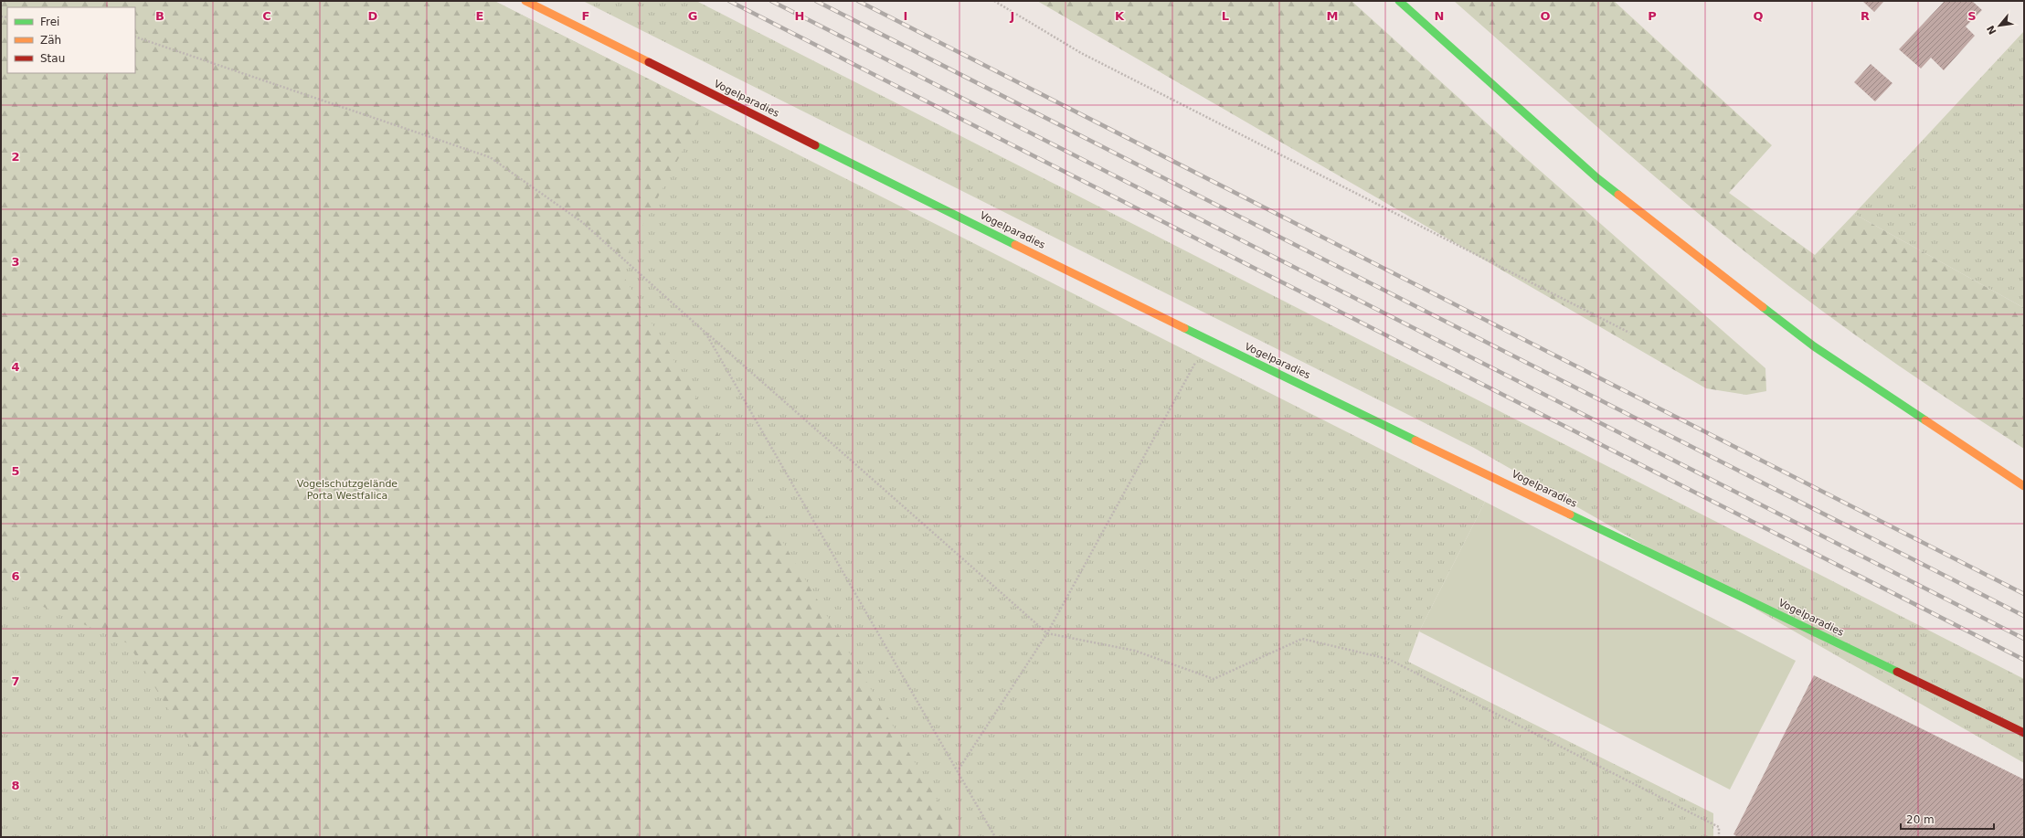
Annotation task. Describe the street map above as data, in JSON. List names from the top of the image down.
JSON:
{
  "streets": {
    "street": ["Vogelparadies"]
  },
  "parks": ["Vogelschutzgelände Porta Westfalica"],
  "legend": ["Frei", "Zäh", "Stau"],
  "scale_bar": "20 m",
  "north": "bottom left",
  "grid": {
    "columns": [
      "B",
      "C",
      "D",
      "E",
      "F",
      "G",
      "H",
      "I",
      "J",
      "K",
      "L",
      "M",
      "N",
      "O",
      "P",
      "Q",
      "R",
      "S"
    ],
    "rows": [
      "2",
      "3",
      "4",
      "5",
      "6",
      "7",
      "8"
    ]
  }
}
